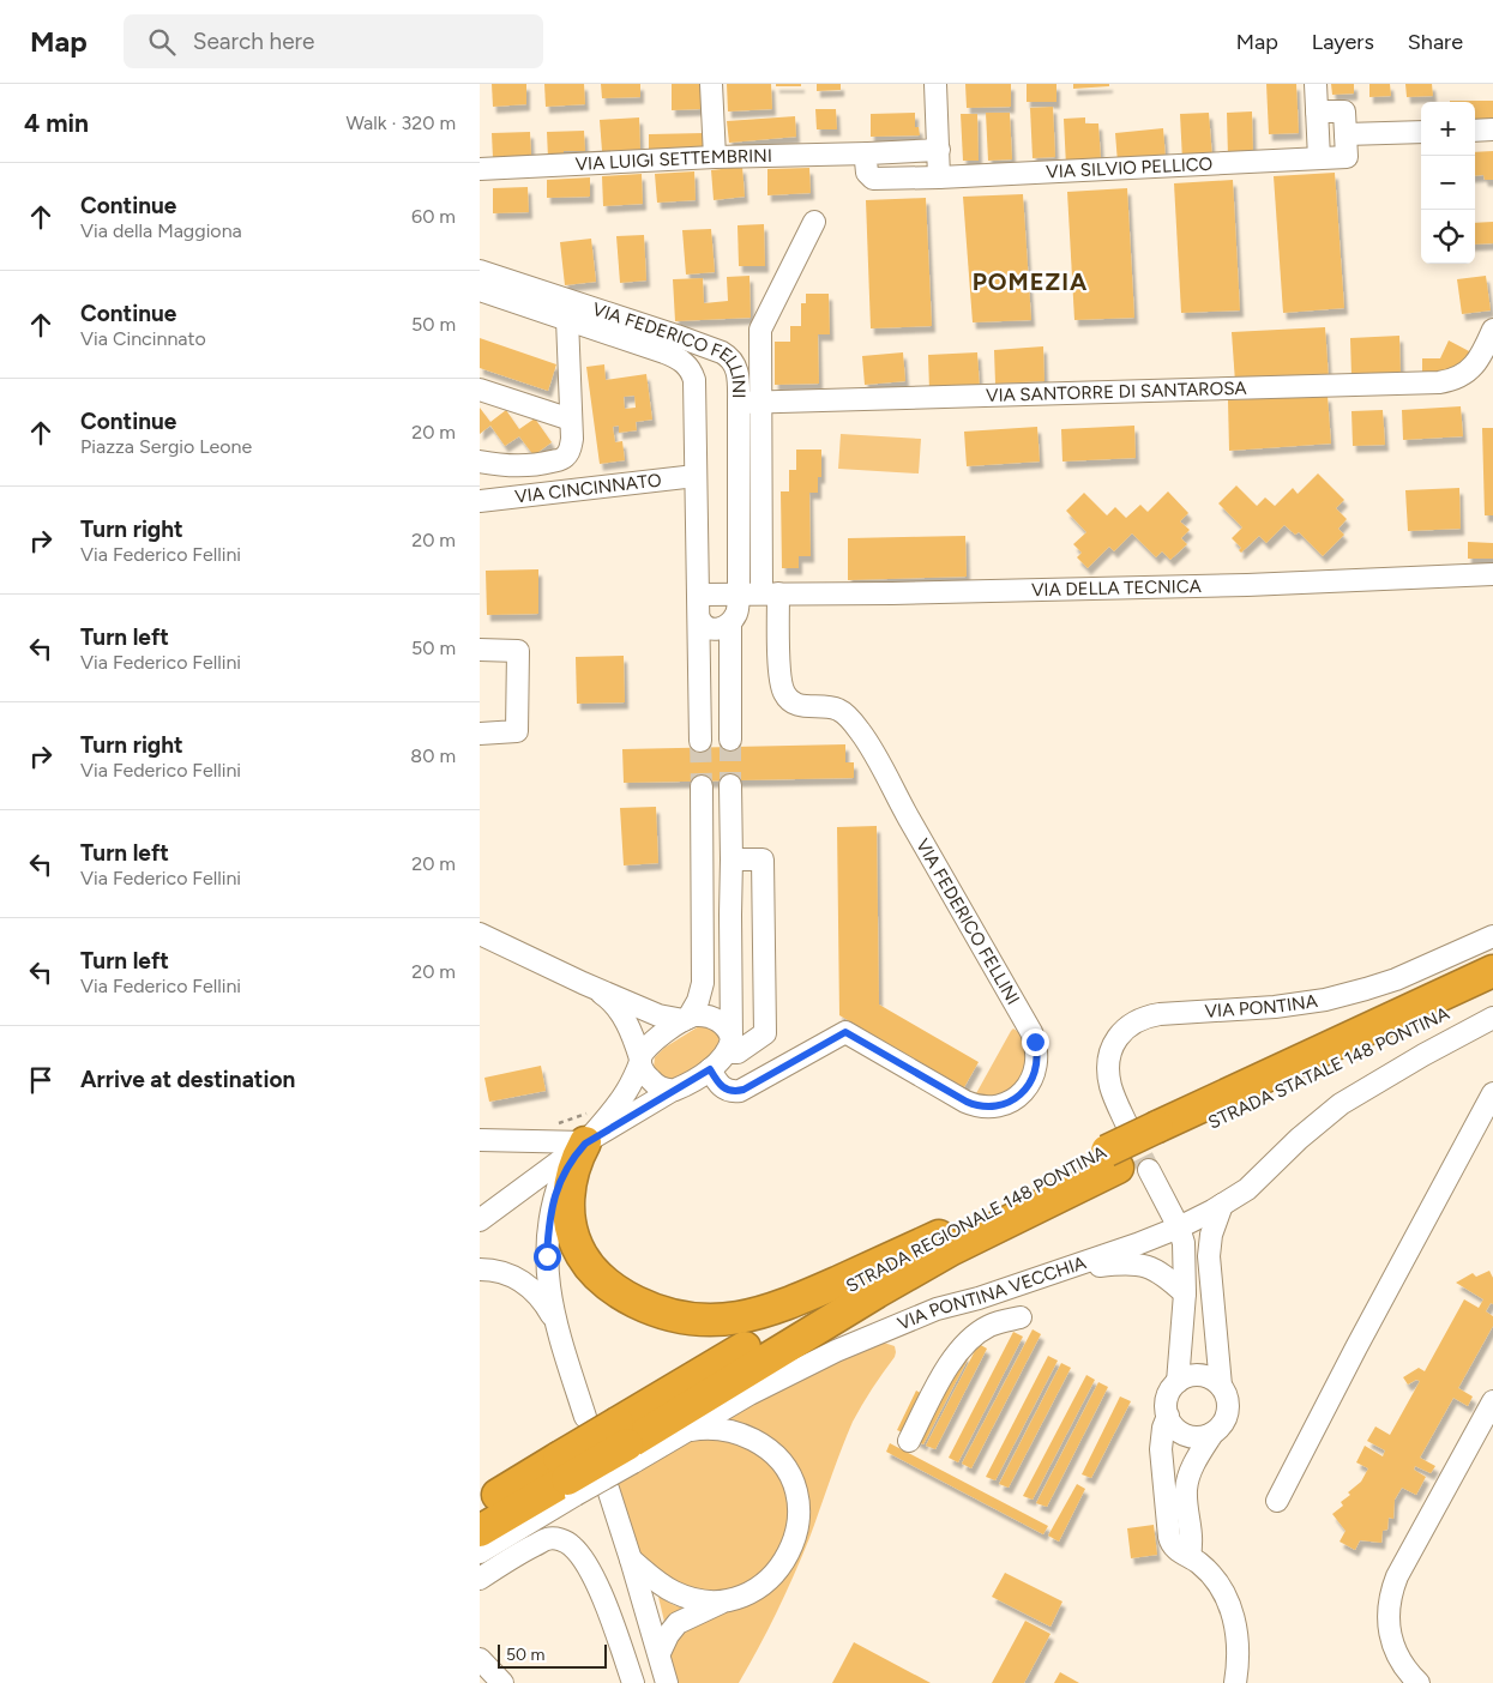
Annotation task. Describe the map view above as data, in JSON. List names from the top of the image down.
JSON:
{
  "streets": {
    "highway": ["STRADA STATALE 148 PONTINA", "STRADA REGIONALE 148 PONTINA"],
    "street": [
      "VIA LUIGI SETTEMBRINI",
      "VIA SILVIO PELLICO",
      "VIA FEDERICO FELLINI",
      "VIA SANTORRE DI SANTAROSA",
      "VIA CINCINNATO",
      "VIA DELLA TECNICA",
      "VIA PONTINA",
      "VIA PONTINA VECCHIA"
    ]
  },
  "crossings": [
    ["VIA LUIGI SETTEMBRINI", "VIA SILVIO PELLICO"],
    ["VIA FEDERICO FELLINI", "VIA SANTORRE DI SANTAROSA"],
    ["VIA FEDERICO FELLINI", "VIA CINCINNATO"],
    ["VIA FEDERICO FELLINI", "VIA DELLA TECNICA"],
    ["VIA PONTINA", "STRADA STATALE 148 PONTINA"],
    ["VIA PONTINA", "STRADA REGIONALE 148 PONTINA"],
    ["VIA PONTINA", "VIA PONTINA VECCHIA"],
    ["STRADA STATALE 148 PONTINA", "STRADA REGIONALE 148 PONTINA"],
    ["STRADA REGIONALE 148 PONTINA", "VIA PONTINA VECCHIA"]
  ],
  "districts": ["POMEZIA"],
  "scale_bar": "50 m",
  "page": {
    "header": "Map",
    "search": "Search here",
    "nav": ["Map", "Layers", "Share"],
    "heading": ["4 min", "Walk · 320 m"],
    "map_buttons": ["+", "−"],
    "list": [
      ["Continue", "Via della Maggiona", "60 m"],
      ["Continue", "Via Cincinnato", "50 m"],
      ["Continue", "Piazza Sergio Leone", "20 m"],
      ["Turn right", "Via Federico Fellini", "20 m"],
      ["Turn left", "Via Federico Fellini", "50 m"],
      ["Turn right", "Via Federico Fellini", "80 m"],
      ["Turn left", "Via Federico Fellini", "20 m"],
      ["Turn left", "Via Federico Fellini", "20 m"],
      "Arrive at destination"
    ],
    "scale": "50 m"
  }
}
